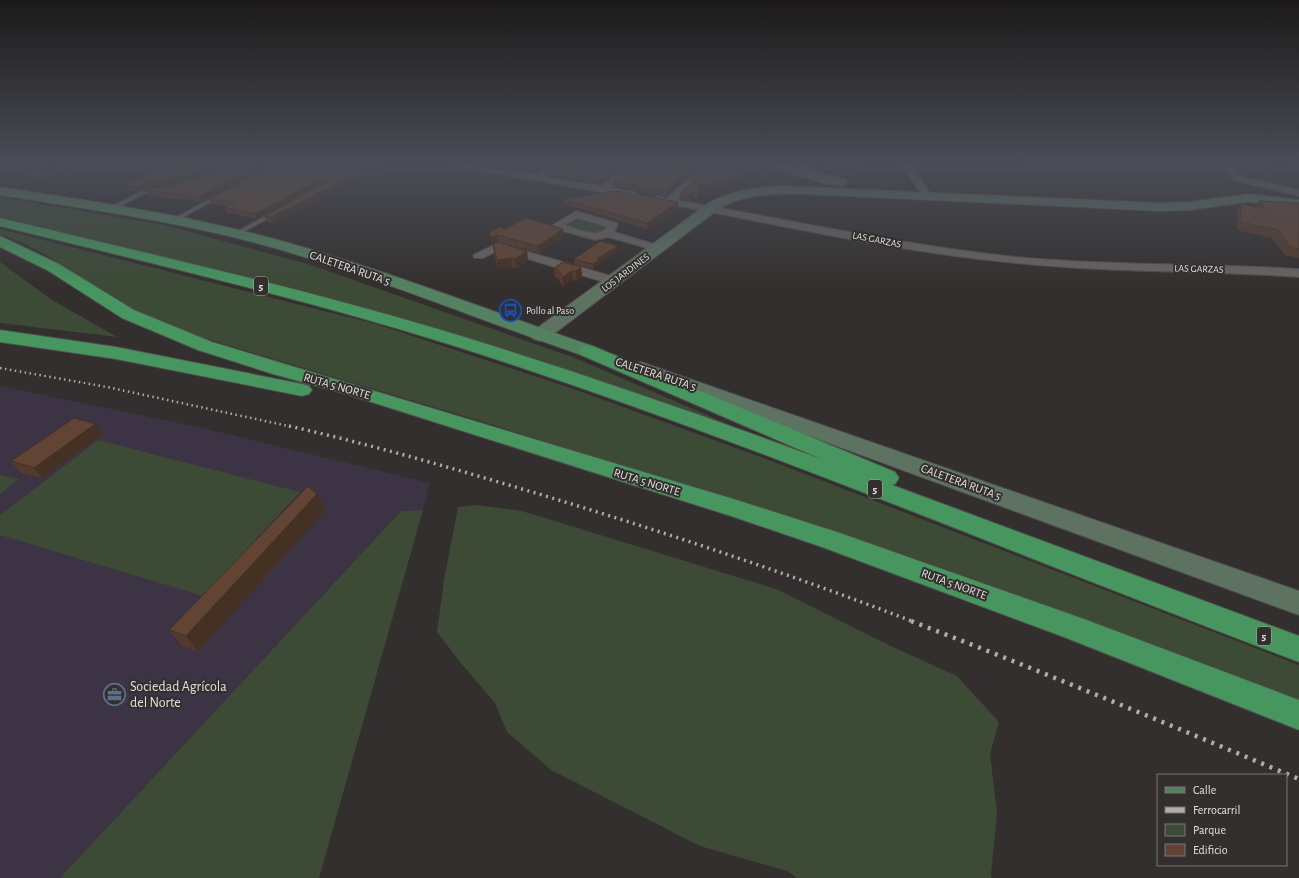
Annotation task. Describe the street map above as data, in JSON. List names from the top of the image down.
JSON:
{
  "streets": {
    "highway": ["5", "RUTA 5 NORTE"],
    "main road": ["CALETERA RUTA 5", "LOS JARDINES"],
    "street": ["LAS GARZAS"]
  },
  "crossings": [
    ["LAS GARZAS", "LOS JARDINES"],
    ["CALETERA RUTA 5", "LOS JARDINES"]
  ],
  "places": {
    "bus stop": ["Pollo al Paso"],
    "office": ["Sociedad Agrícola del Norte"]
  },
  "legend": [
    "Calle",
    "Ferrocarril",
    "Parque",
    "Edificio"
  ]
}
